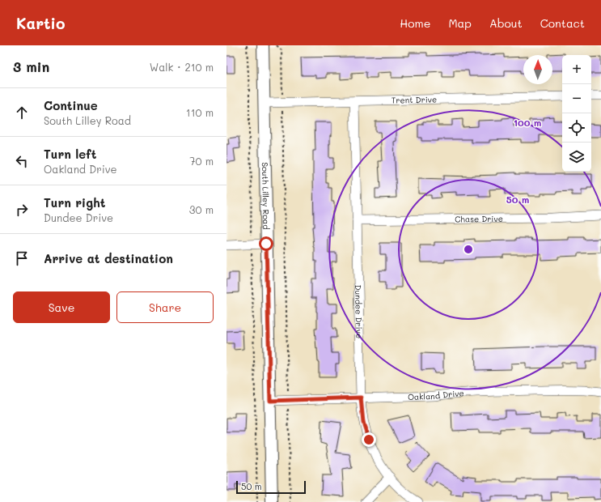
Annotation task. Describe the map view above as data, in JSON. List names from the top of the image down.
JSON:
{
  "streets": {
    "street": [
      "Trent Drive",
      "South Lilley Road",
      "Chase Drive",
      "Dundee Drive",
      "Oakland Drive"
    ]
  },
  "crossings": [
    ["Trent Drive", "South Lilley Road"],
    ["Trent Drive", "Dundee Drive"],
    ["South Lilley Road", "Oakland Drive"],
    ["Chase Drive", "Dundee Drive"],
    ["Dundee Drive", "Oakland Drive"]
  ],
  "scale_bar": "50 m",
  "north": "top",
  "page": {
    "header": "Kartio",
    "nav": [
      "Home",
      "Map",
      "About",
      "Contact"
    ],
    "heading": ["3 min", "Walk · 210 m"],
    "map_buttons": ["+", "−"],
    "list": [
      ["Continue", "South Lilley Road", "110 m"],
      ["Turn left", "Oakland Drive", "70 m"],
      ["Turn right", "Dundee Drive", "30 m"],
      "Arrive at destination"
    ],
    "buttons": ["Save", "Share"],
    "scale": "50 m"
  },
  "rings": ["100 m", "50 m"]
}
